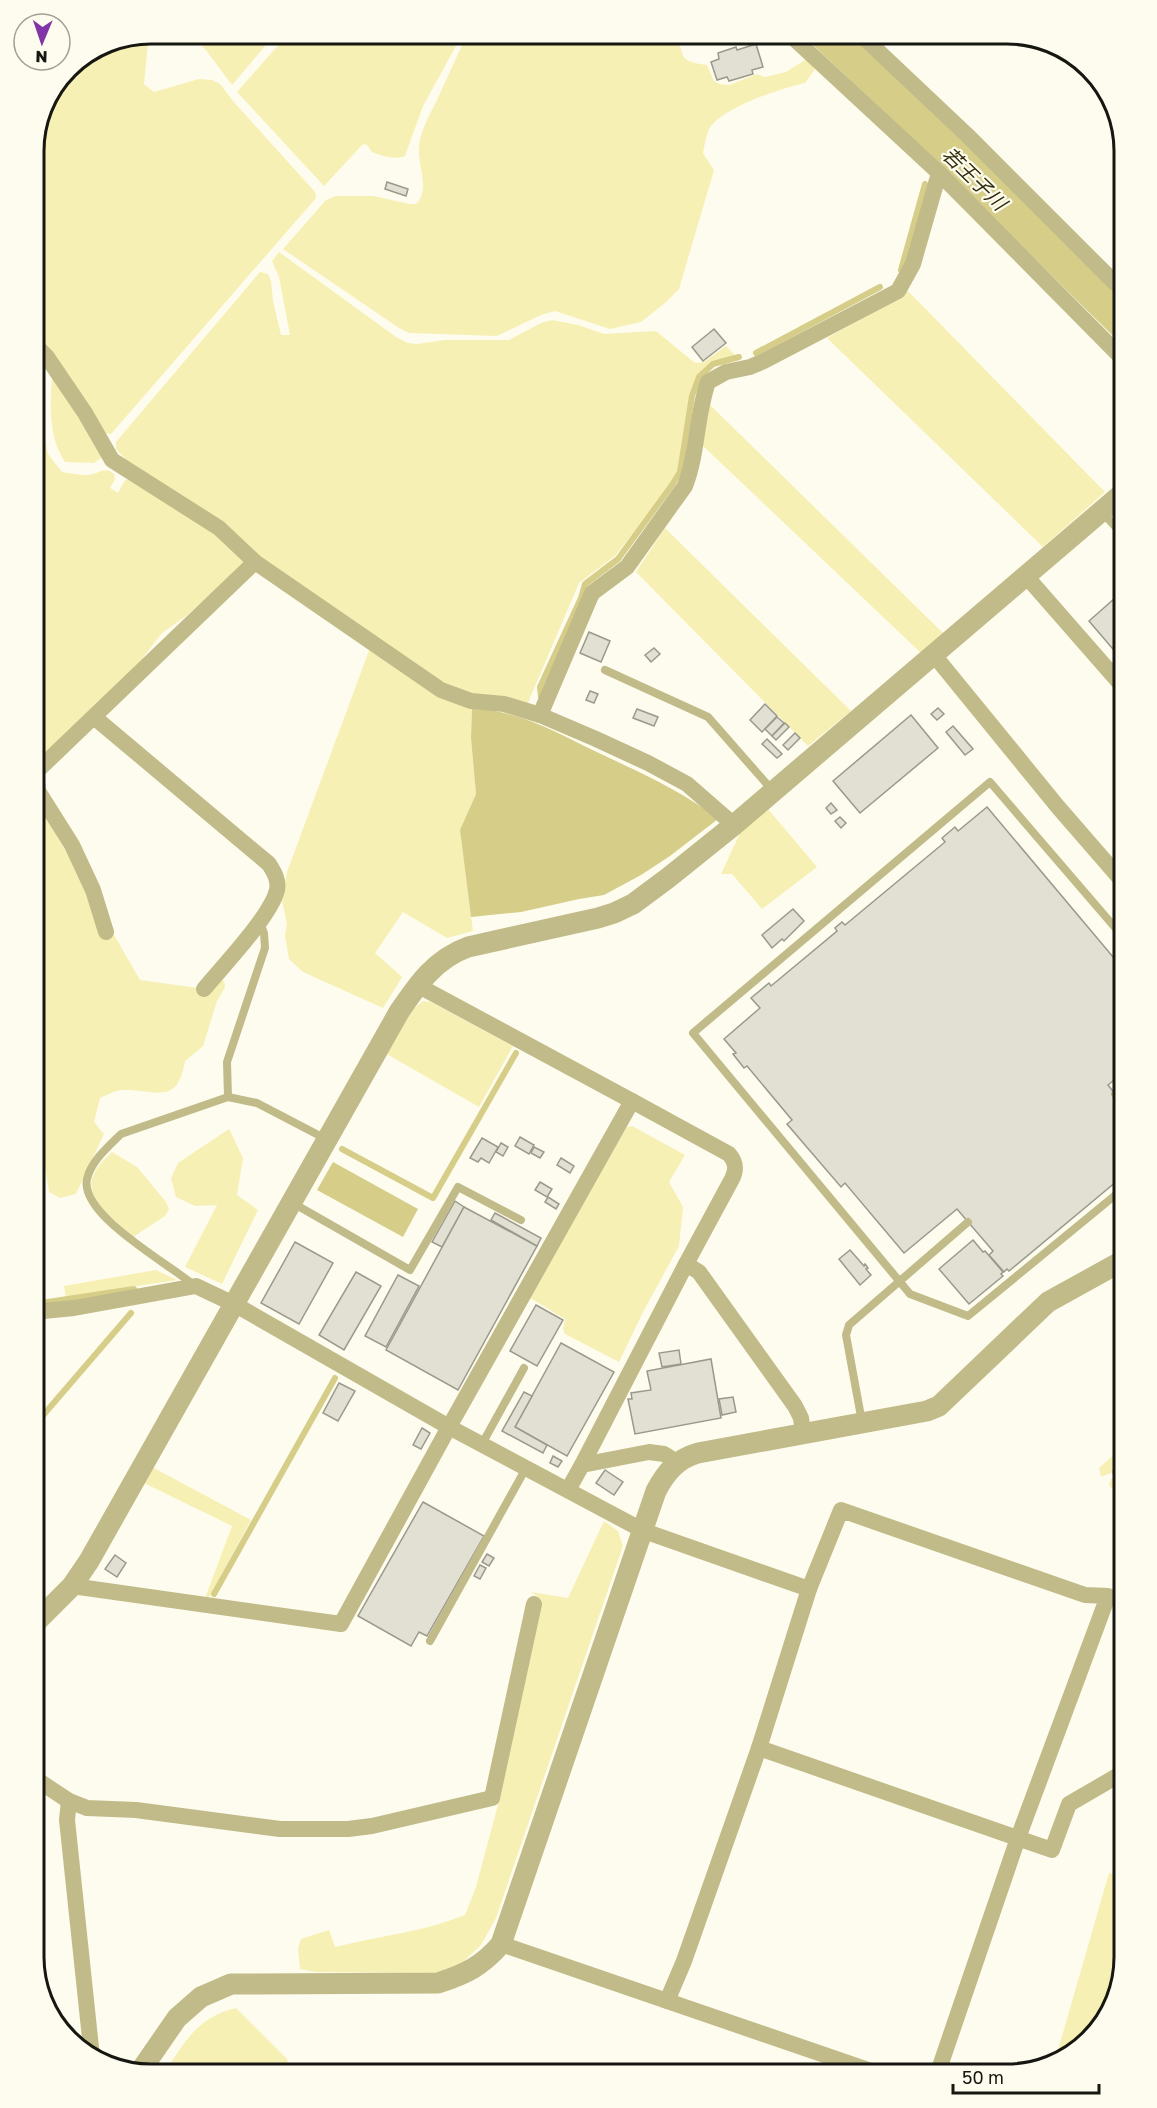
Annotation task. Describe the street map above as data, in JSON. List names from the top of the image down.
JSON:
{
  "water": ["若王子川"],
  "scale_bar": "50 m",
  "north": "bottom"
}
